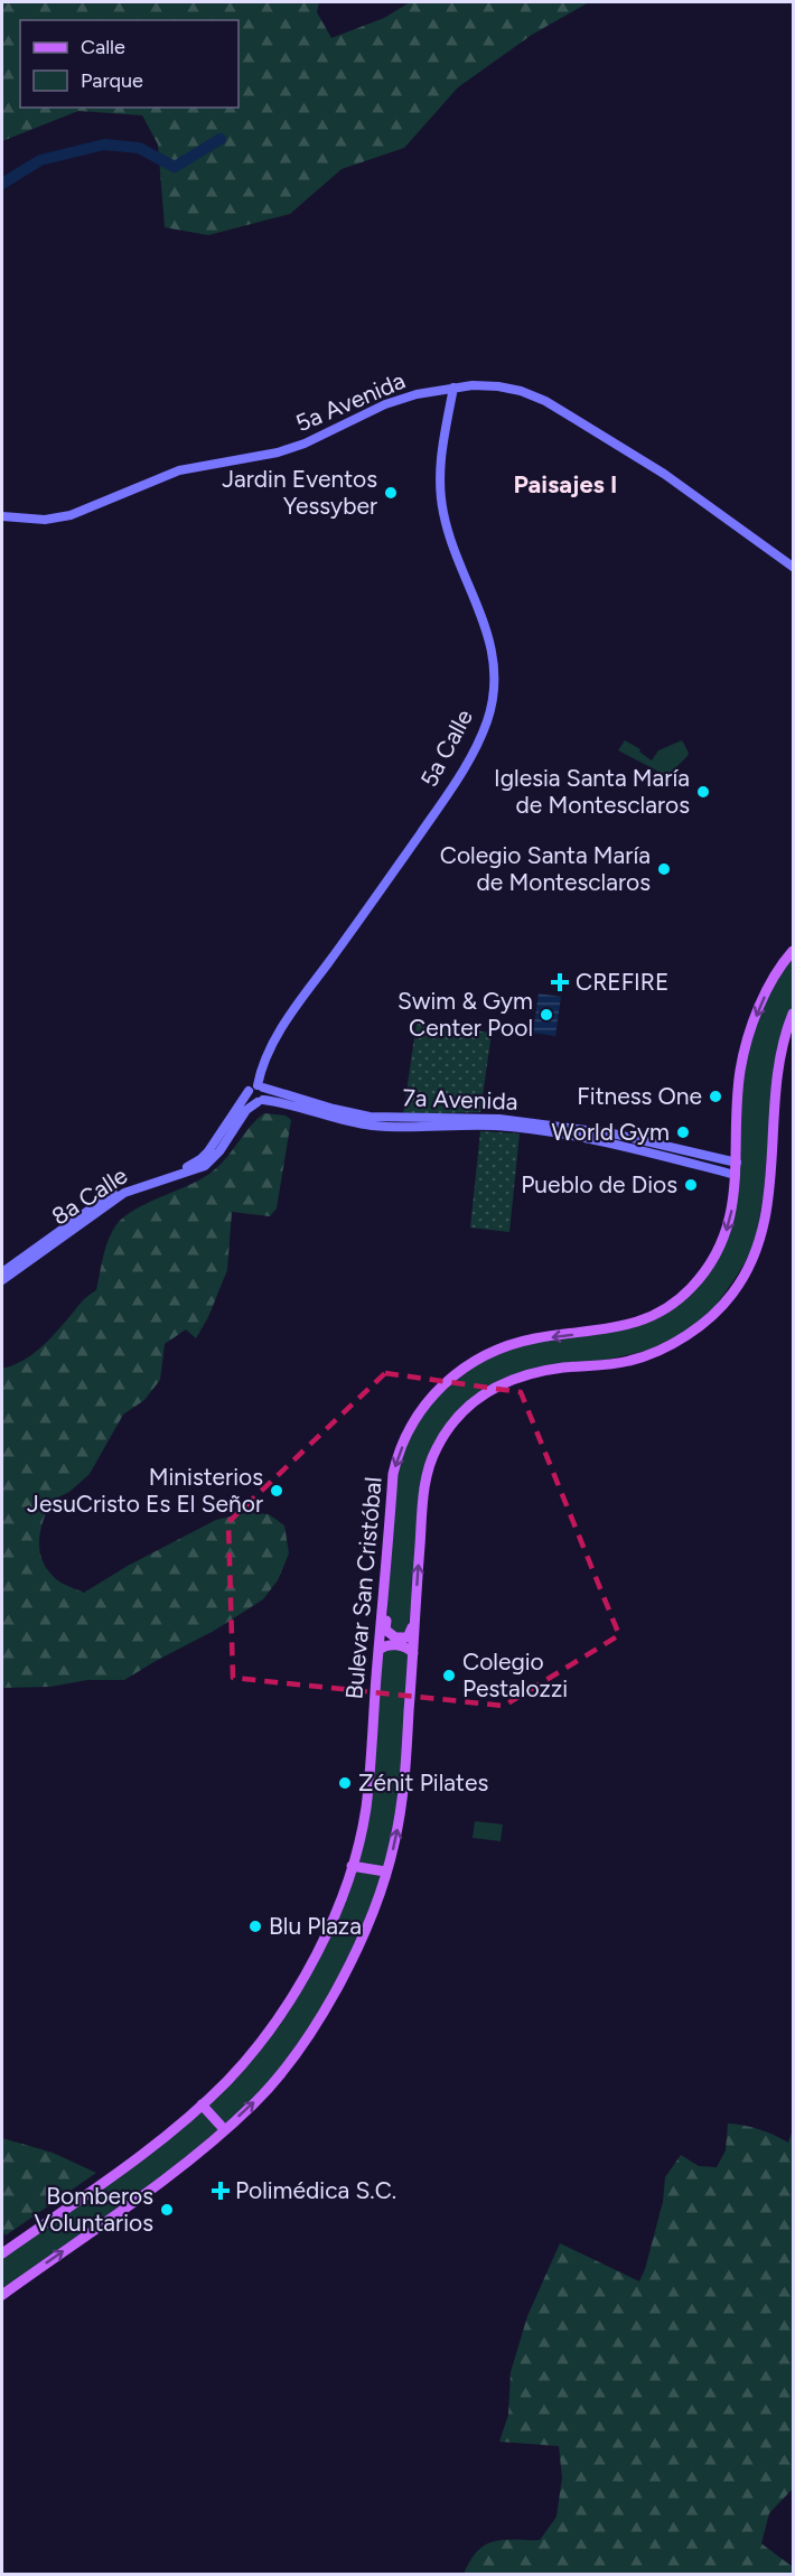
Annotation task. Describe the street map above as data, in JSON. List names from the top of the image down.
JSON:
{
  "streets": {
    "main road": ["Bulevar San Cristóbal"],
    "street": [
      "5a Avenida",
      "5a Calle",
      "7a Avenida",
      "8a Calle"
    ]
  },
  "crossings": [
    ["5a Avenida", "5a Calle"],
    ["5a Calle", "7a Avenida"],
    ["5a Calle", "8a Calle"],
    ["7a Avenida", "8a Calle"],
    ["7a Avenida", "Bulevar San Cristóbal"]
  ],
  "one_way": ["Bulevar San Cristóbal"],
  "districts": ["Paisajes I"],
  "places": {
    "other": [
      "Jardin Eventos Yessyber",
      "Iglesia Santa María de Montesclaros",
      "Colegio Santa María de Montesclaros",
      "Swim & Gym Center Pool",
      "Fitness One",
      "World Gym",
      "Pueblo de Dios",
      "Ministerios JesuCristo Es El Señor",
      "Colegio Pestalozzi",
      "Zénit Pilates",
      "Blu Plaza",
      "Bomberos Voluntarios"
    ],
    "health": ["CREFIRE", "Polimédica S.C."]
  },
  "legend": ["Calle", "Parque"]
}
